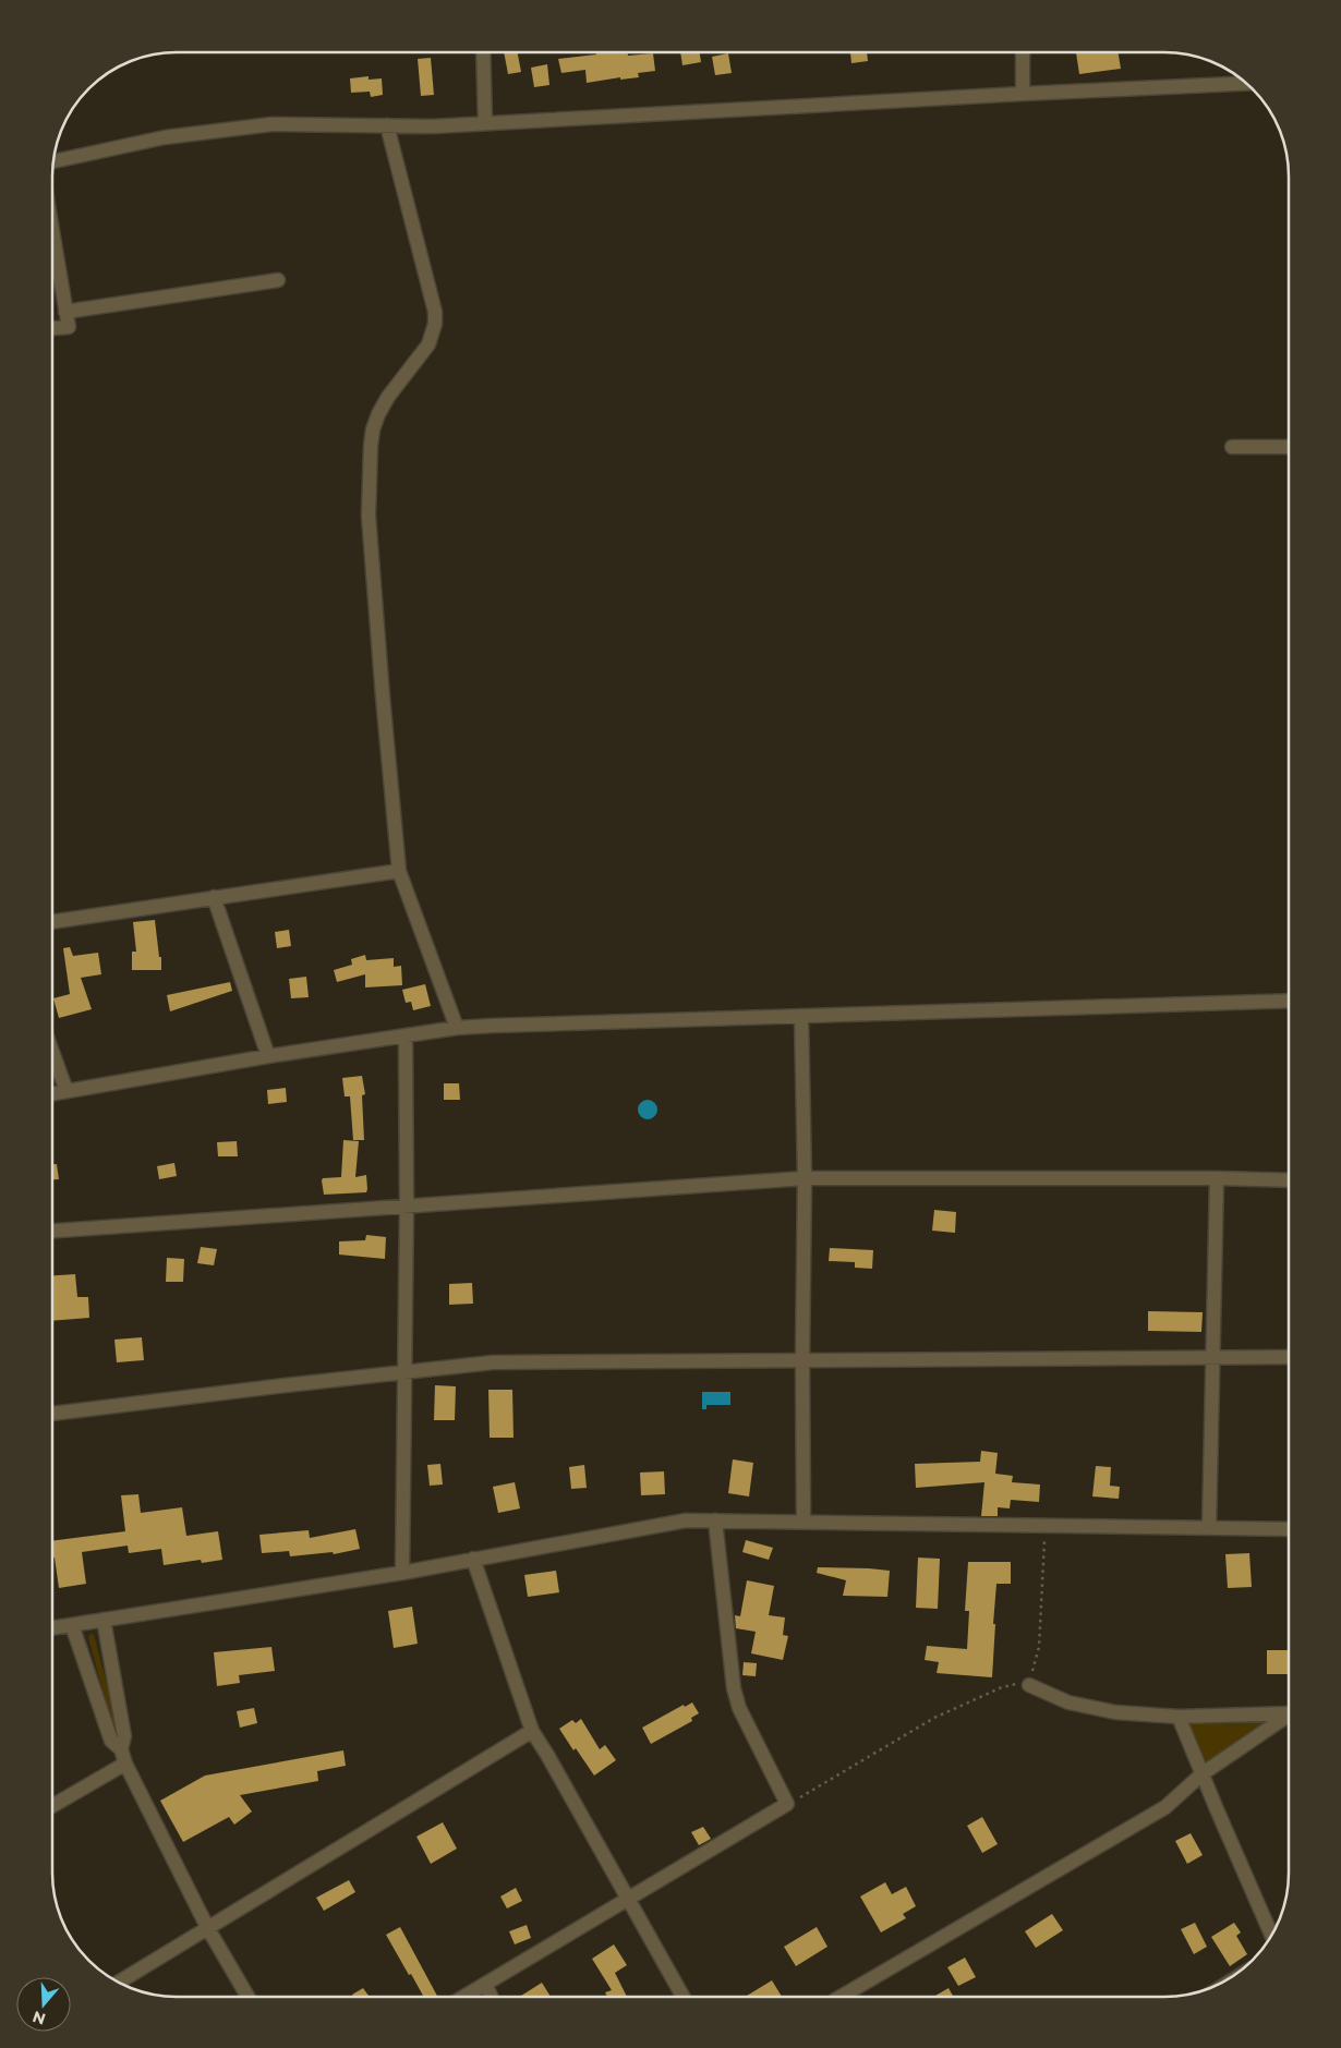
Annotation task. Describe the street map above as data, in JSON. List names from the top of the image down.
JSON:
{
  "north": "bottom"
}
